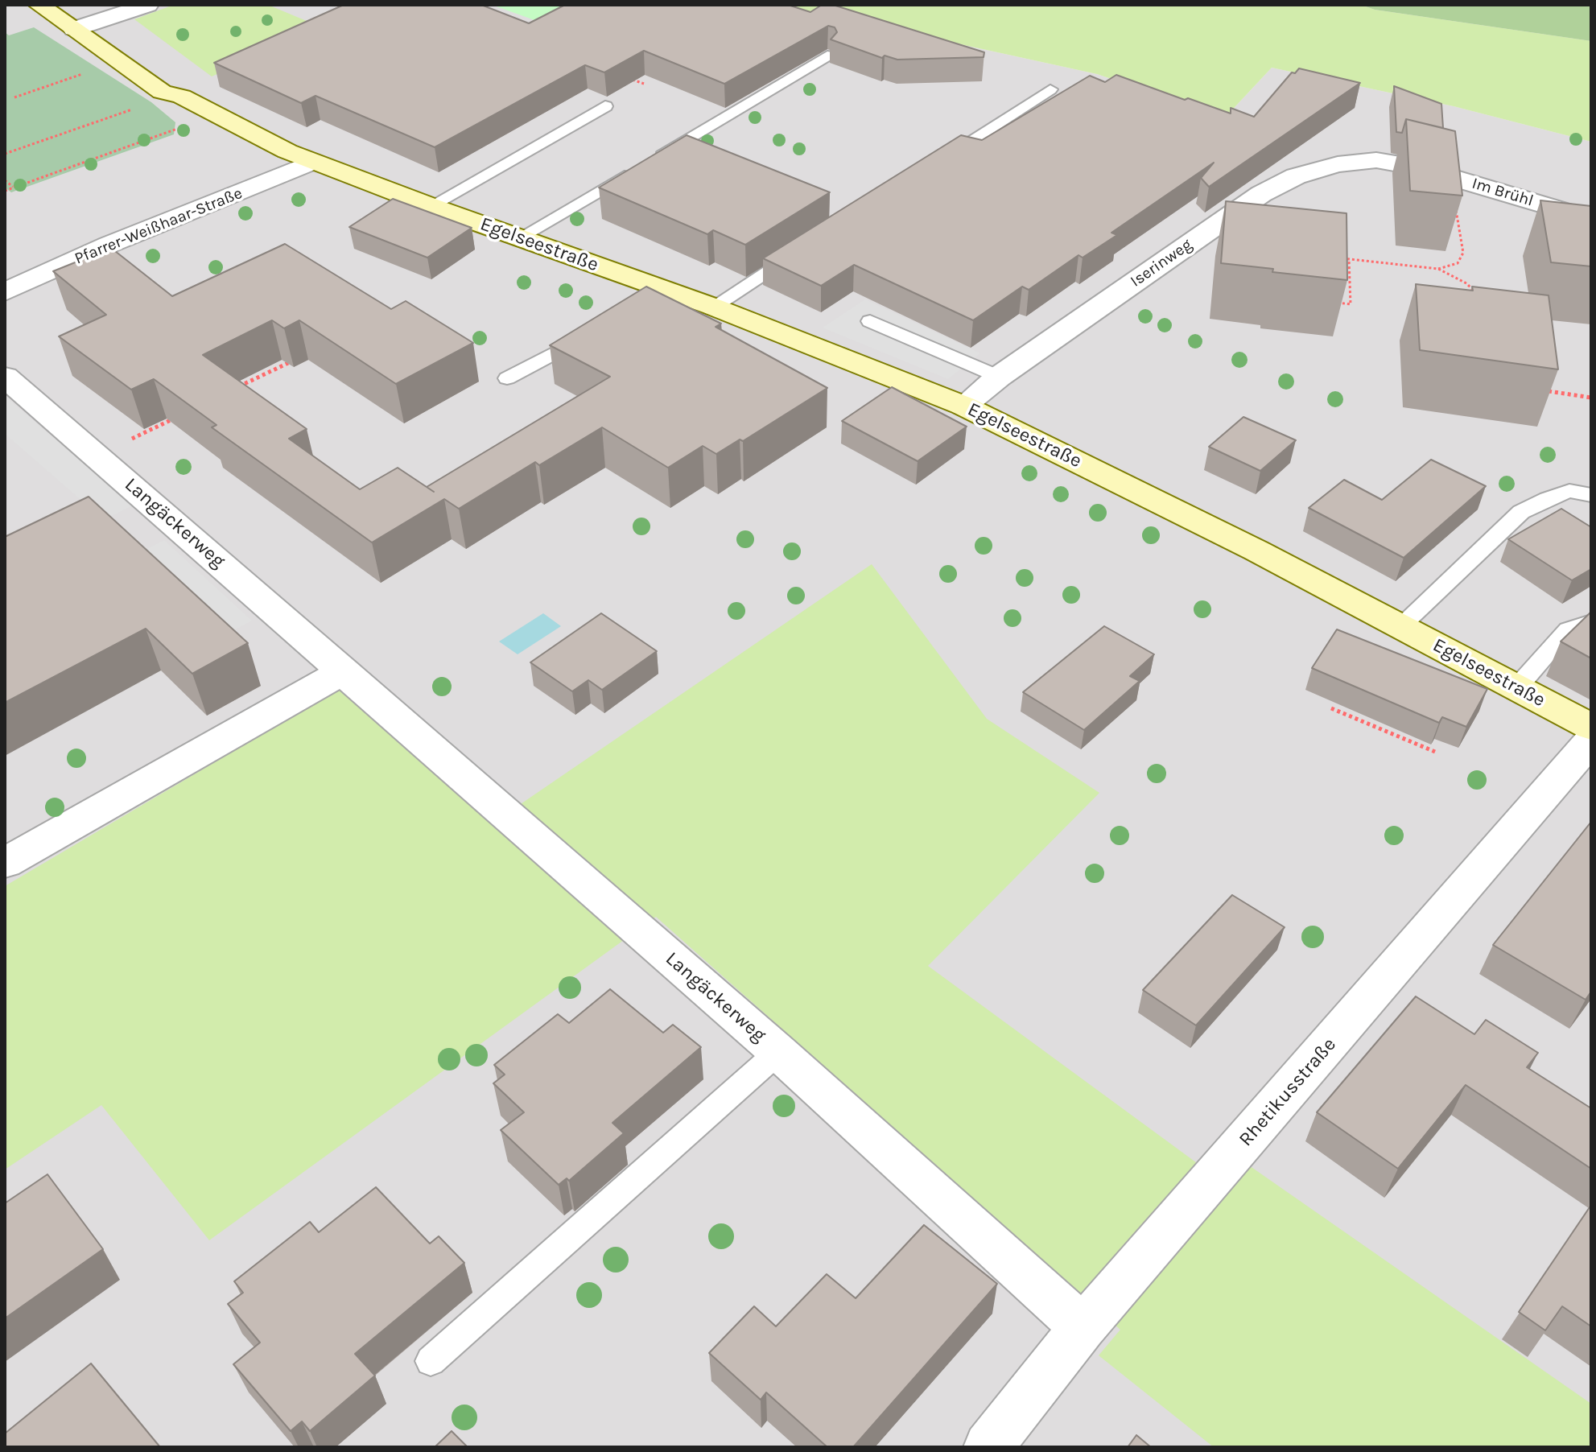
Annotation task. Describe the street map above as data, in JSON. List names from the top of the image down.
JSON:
{
  "streets": {
    "main road": ["Egelseestraße"],
    "street": [
      "Im Brühl",
      "Pfarrer-Weißhaar-Straße",
      "Iserinweg",
      "Langäckerweg",
      "Rhetikusstraße"
    ]
  },
  "crossings": [
    ["Im Brühl", "Iserinweg"],
    ["Pfarrer-Weißhaar-Straße", "Egelseestraße"],
    ["Egelseestraße", "Iserinweg"],
    ["Langäckerweg", "Rhetikusstraße"]
  ]
}
